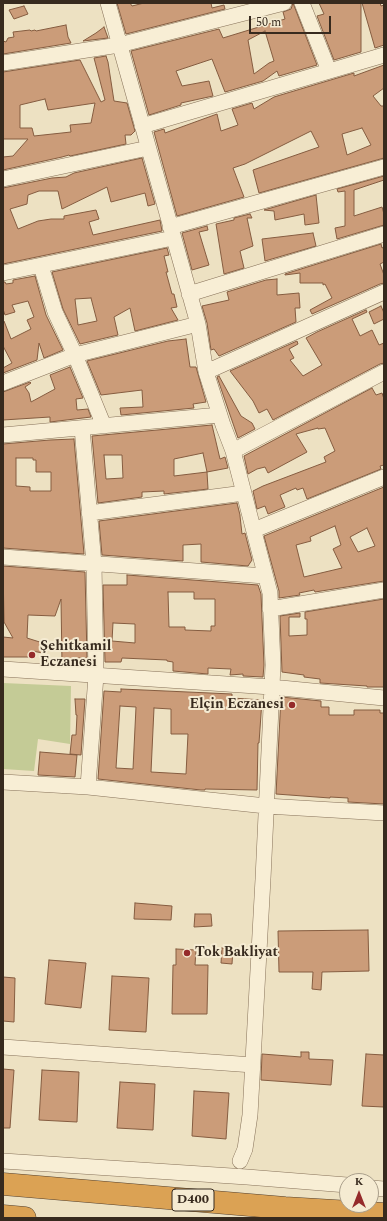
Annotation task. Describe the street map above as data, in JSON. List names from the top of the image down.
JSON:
{
  "streets": {
    "highway": ["D400"]
  },
  "places": ["Şehitkamil Eczanesi", "Elçin Eczanesi", "Tok Bakliyat"],
  "scale_bar": "50 m",
  "north": "top"
}
